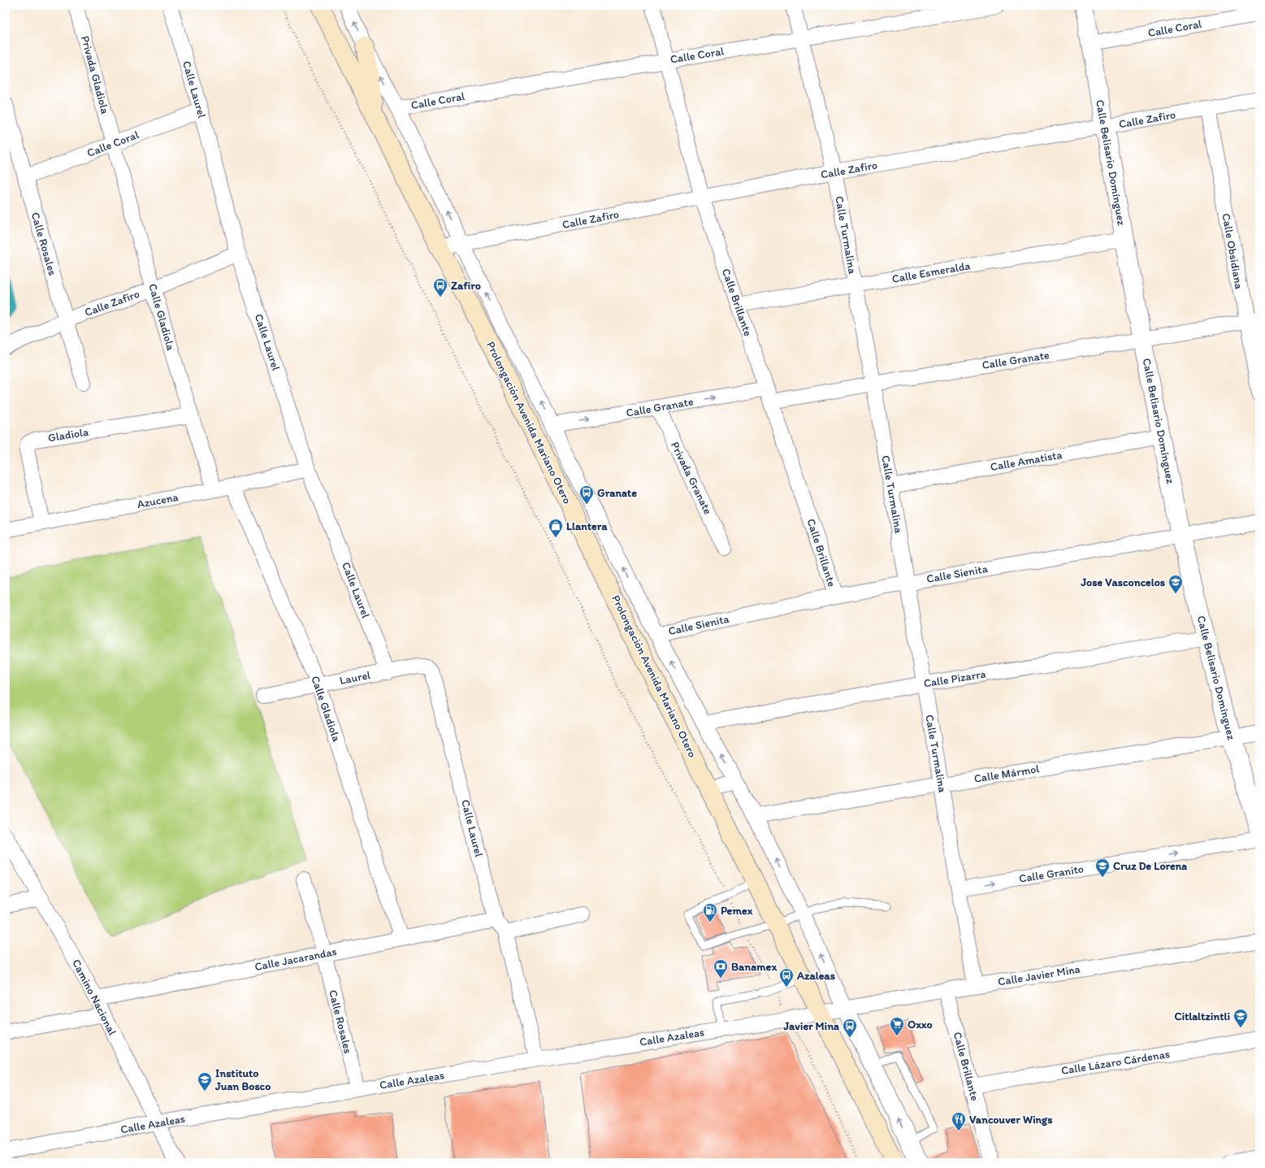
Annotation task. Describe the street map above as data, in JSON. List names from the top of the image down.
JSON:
{
  "streets": {
    "main road": ["Prolongación Avenida Mariano Otero"],
    "street": [
      "Calle Coral",
      "Privada Gladiola",
      "Calle Laurel",
      "Calle Zafiro",
      "Calle Belisario Domínguez",
      "Calle Turmalina",
      "Calle Rosales",
      "Calle Obsidiana",
      "Calle Esmeralda",
      "Calle Brillante",
      "Calle Gladiola",
      "Calle Granate",
      "Gladiola",
      "Calle Amatista",
      "Privada Granate",
      "Azucena",
      "Calle Sienita",
      "Laurel",
      "Calle Pizarra",
      "Calle Mármol",
      "Calle Granito",
      "Calle Jacarandas",
      "Calle Javier Mina",
      "Camino Nacional",
      "Calle Azaleas",
      "Calle Lázaro Cárdenas"
    ]
  },
  "crossings": [
    ["Calle Coral", "Privada Gladiola"],
    ["Calle Coral", "Calle Laurel"],
    ["Calle Coral", "Calle Belisario Domínguez"],
    ["Calle Coral", "Calle Turmalina"],
    ["Calle Coral", "Calle Rosales"],
    ["Calle Coral", "Calle Brillante"],
    ["Calle Coral", "Calle Gladiola"],
    ["Privada Gladiola", "Calle Gladiola"],
    ["Calle Laurel", "Calle Zafiro"],
    ["Calle Laurel", "Azucena"],
    ["Calle Laurel", "Laurel"],
    ["Calle Laurel", "Calle Jacarandas"],
    ["Calle Laurel", "Calle Azaleas"],
    ["Calle Zafiro", "Calle Belisario Domínguez"],
    ["Calle Zafiro", "Calle Turmalina"],
    ["Calle Zafiro", "Calle Rosales"],
    ["Calle Zafiro", "Calle Obsidiana"],
    ["Calle Zafiro", "Calle Brillante"],
    ["Calle Zafiro", "Calle Gladiola"],
    ["Calle Zafiro", "Prolongación Avenida Mariano Otero"],
    ["Calle Belisario Domínguez", "Calle Esmeralda"],
    ["Calle Belisario Domínguez", "Calle Granate"],
    ["Calle Belisario Domínguez", "Calle Amatista"],
    ["Calle Belisario Domínguez", "Calle Sienita"],
    ["Calle Belisario Domínguez", "Calle Pizarra"],
    ["Calle Belisario Domínguez", "Calle Mármol"],
    ["Calle Turmalina", "Calle Esmeralda"],
    ["Calle Turmalina", "Calle Granate"],
    ["Calle Turmalina", "Calle Amatista"],
    ["Calle Turmalina", "Calle Sienita"],
    ["Calle Turmalina", "Calle Pizarra"],
    ["Calle Turmalina", "Calle Mármol"],
    ["Calle Turmalina", "Calle Granito"],
    ["Calle Turmalina", "Calle Javier Mina"],
    ["Calle Rosales", "Calle Jacarandas"],
    ["Calle Rosales", "Calle Azaleas"],
    ["Calle Obsidiana", "Calle Granate"],
    ["Calle Esmeralda", "Calle Brillante"],
    ["Calle Brillante", "Calle Granate"],
    ["Calle Brillante", "Calle Sienita"],
    ["Calle Brillante", "Calle Javier Mina"],
    ["Calle Brillante", "Calle Lázaro Cárdenas"],
    ["Calle Gladiola", "Gladiola"],
    ["Calle Gladiola", "Azucena"],
    ["Calle Gladiola", "Laurel"],
    ["Calle Gladiola", "Calle Jacarandas"],
    ["Calle Granate", "Prolongación Avenida Mariano Otero"],
    ["Calle Granate", "Privada Granate"],
    ["Prolongación Avenida Mariano Otero", "Calle Sienita"],
    ["Prolongación Avenida Mariano Otero", "Calle Pizarra"],
    ["Prolongación Avenida Mariano Otero", "Calle Mármol"],
    ["Prolongación Avenida Mariano Otero", "Calle Javier Mina"],
    ["Prolongación Avenida Mariano Otero", "Calle Azaleas"],
    ["Gladiola", "Azucena"],
    ["Calle Jacarandas", "Camino Nacional"],
    ["Calle Javier Mina", "Calle Azaleas"],
    ["Camino Nacional", "Calle Azaleas"]
  ],
  "one_way": ["Calle Granito"],
  "places": {
    "bus stop": [
      "Zafiro",
      "Granate",
      "Azaleas",
      "Javier Mina"
    ],
    "shop": ["Llantera"],
    "school or university": [
      "Jose Vasconcelos",
      "Cruz De Lorena",
      "Citlaltzintli",
      "Instituto Juan Bosco"
    ],
    "fuel station": ["Pemex"],
    "bank": ["Banamex"],
    "supermarket": ["Oxxo"],
    "restaurant": ["Vancouver Wings"]
  }
}
